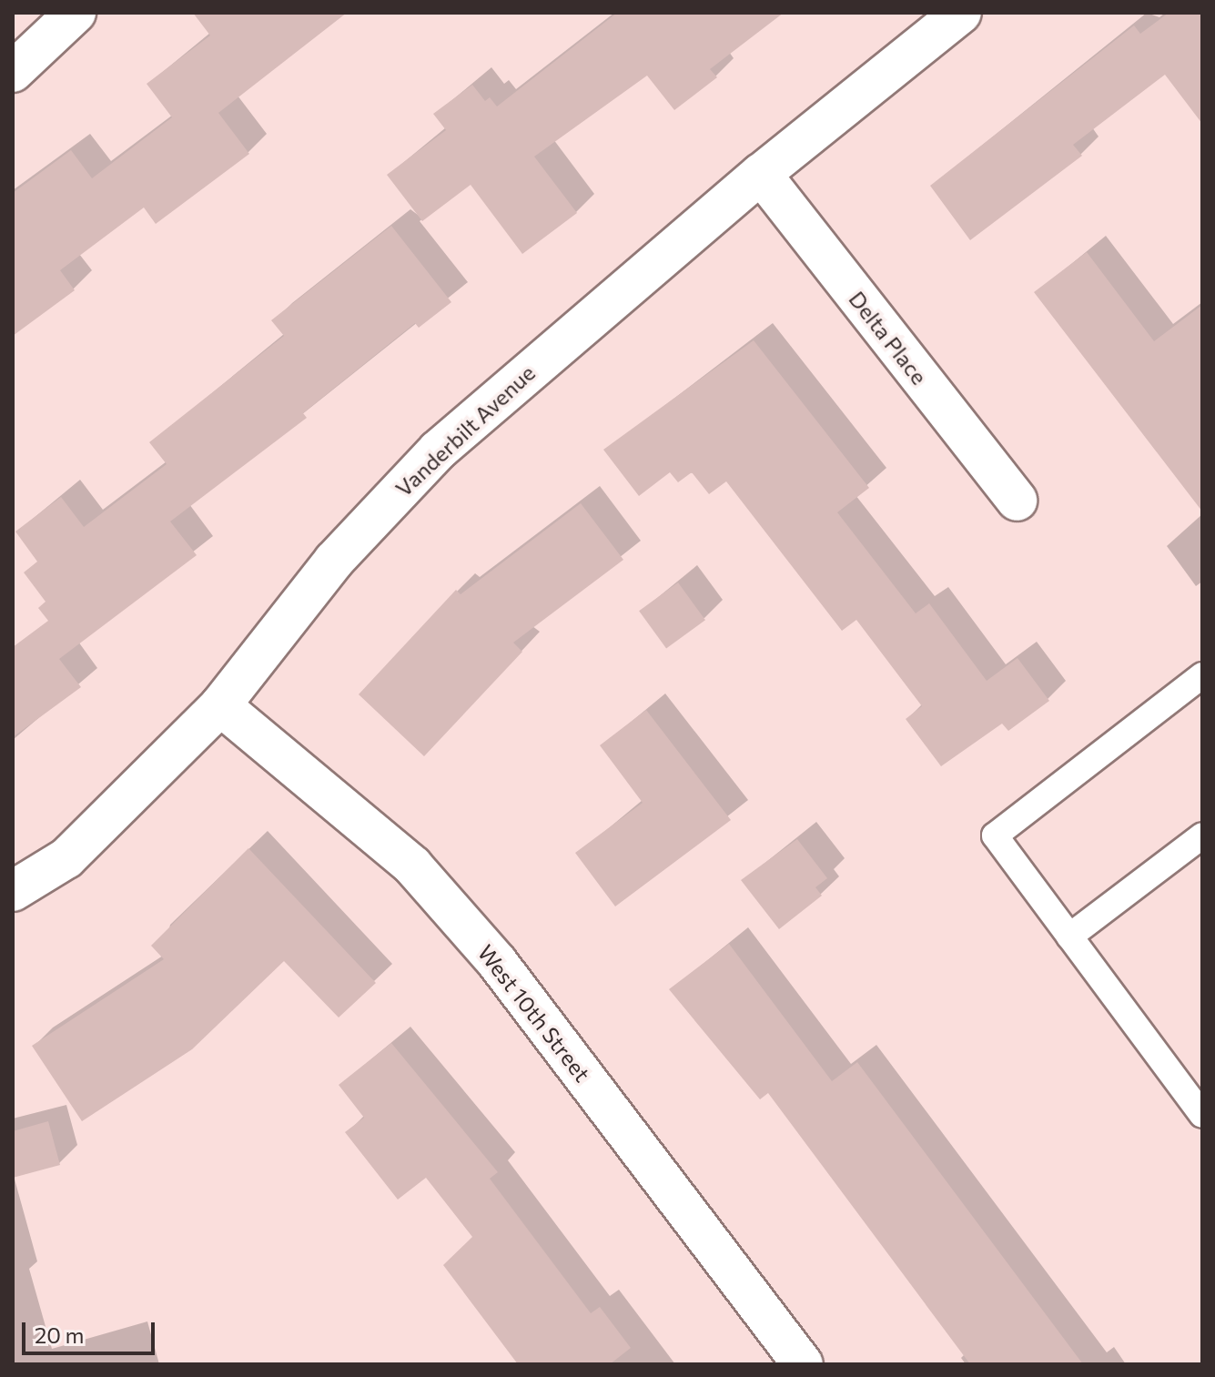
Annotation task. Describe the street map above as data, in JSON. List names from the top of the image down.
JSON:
{
  "streets": {
    "street": ["Delta Place", "Vanderbilt Avenue", "West 10th Street"]
  },
  "crossings": [
    ["Delta Place", "Vanderbilt Avenue"],
    ["Vanderbilt Avenue", "West 10th Street"]
  ],
  "scale_bar": "20 m"
}
